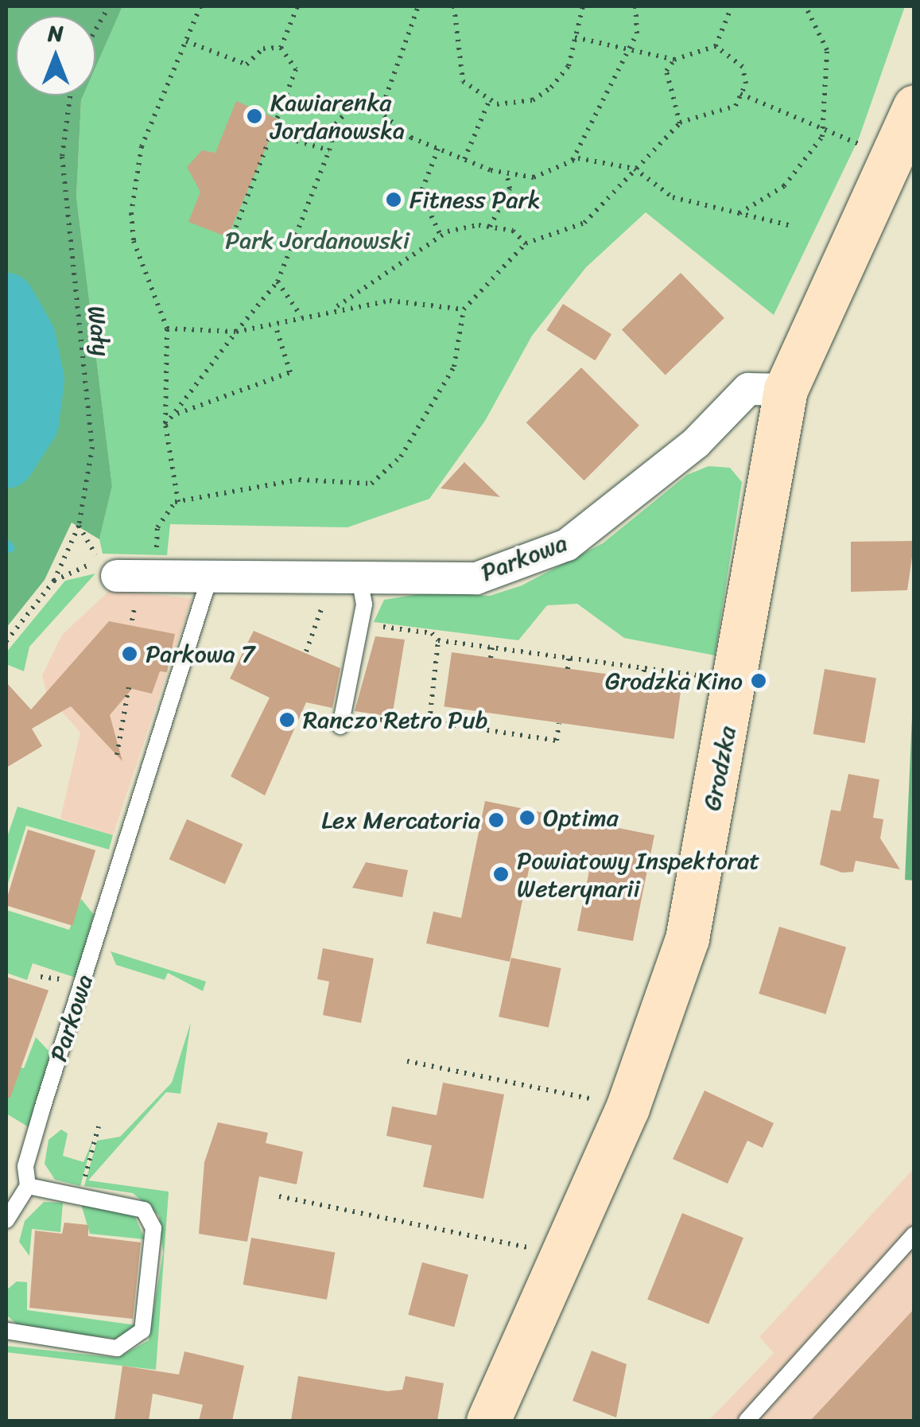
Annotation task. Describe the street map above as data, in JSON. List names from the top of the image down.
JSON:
{
  "streets": {
    "street": ["Parkowa", "Grodzka"],
    "path": ["Wały"]
  },
  "crossings": [
    ["Parkowa", "Grodzka"]
  ],
  "parks": ["Park Jordanowski"],
  "places": [
    "Kawiarenka Jordanowska",
    "Fitness Park",
    "Parkowa 7",
    "Grodzka Kino",
    "Ranczo Retro Pub",
    "Optima",
    "Lex Mercatoria",
    "Powiatowy Inspektorat Weterynarii"
  ],
  "north": "top"
}
